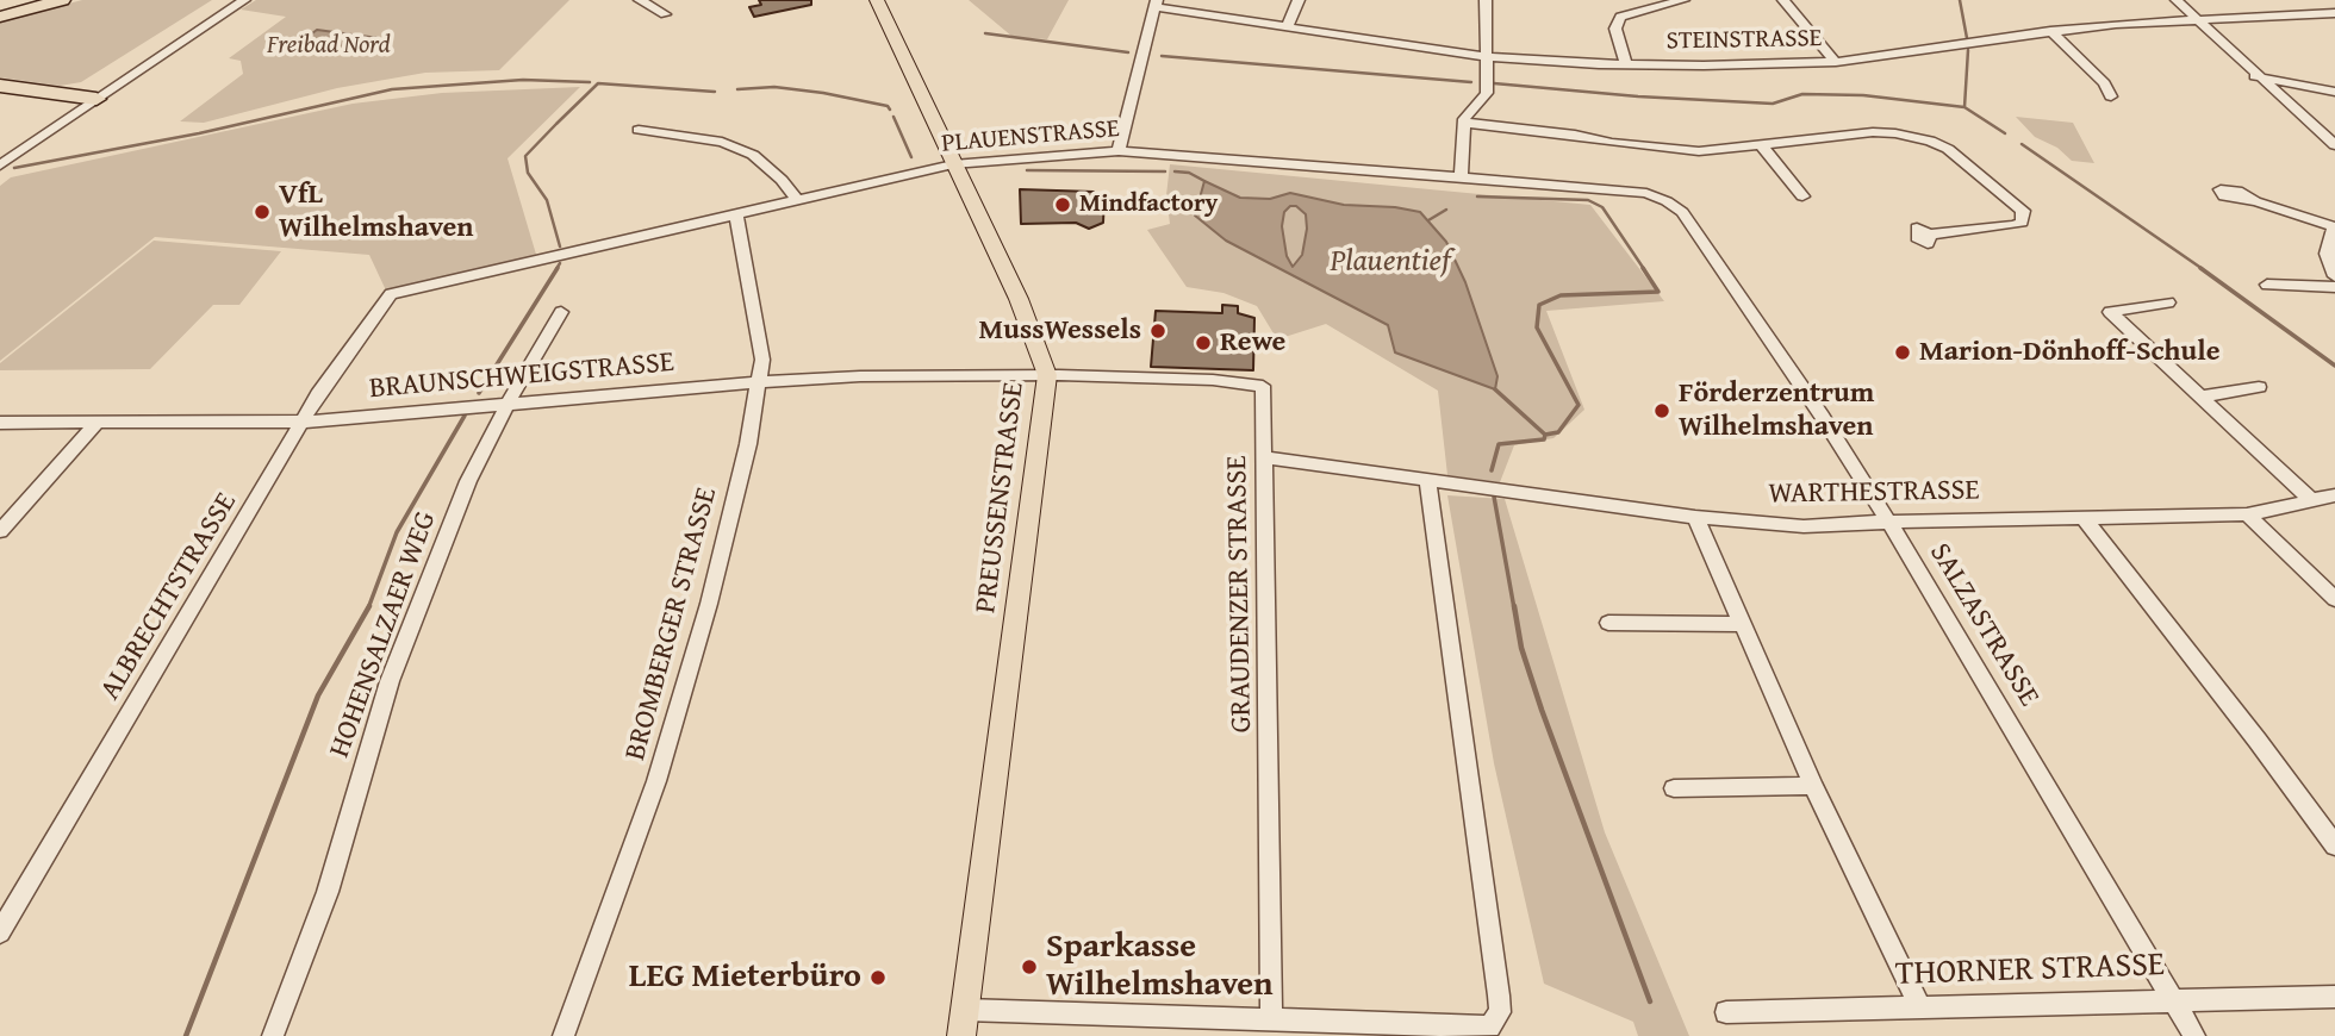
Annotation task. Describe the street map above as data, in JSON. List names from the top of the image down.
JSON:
{
  "streets": {
    "main road": ["PREUSSENSTRASSE"],
    "street": [
      "STEINSTRASSE",
      "PLAUENSTRASSE",
      "BRAUNSCHWEIGSTRASSE",
      "WARTHESTRASSE",
      "GRAUDENZER STRASSE",
      "ALBRECHTSTRASSE",
      "BROMBERGER STRASSE",
      "SALZASTRASSE",
      "HOHENSALZAER WEG",
      "THORNER STRASSE"
    ]
  },
  "crossings": [
    ["PLAUENSTRASSE", "PREUSSENSTRASSE"],
    ["PLAUENSTRASSE", "ALBRECHTSTRASSE"],
    ["PLAUENSTRASSE", "BROMBERGER STRASSE"],
    ["PLAUENSTRASSE", "SALZASTRASSE"],
    ["BRAUNSCHWEIGSTRASSE", "PREUSSENSTRASSE"],
    ["BRAUNSCHWEIGSTRASSE", "GRAUDENZER STRASSE"],
    ["BRAUNSCHWEIGSTRASSE", "ALBRECHTSTRASSE"],
    ["BRAUNSCHWEIGSTRASSE", "BROMBERGER STRASSE"],
    ["BRAUNSCHWEIGSTRASSE", "HOHENSALZAER WEG"],
    ["WARTHESTRASSE", "GRAUDENZER STRASSE"],
    ["WARTHESTRASSE", "SALZASTRASSE"],
    ["PREUSSENSTRASSE", "GRAUDENZER STRASSE"],
    ["SALZASTRASSE", "THORNER STRASSE"]
  ],
  "water": ["Plauentief"],
  "parks": ["Freibad Nord"],
  "places": [
    "Mindfactory",
    "VfL Wilhelmshaven",
    "MussWessels",
    "Rewe",
    "Marion-Dönhoff-Schule",
    "Förderzentrum Wilhelmshaven",
    "Sparkasse Wilhelmshaven",
    "LEG Mieterbüro"
  ]
}
